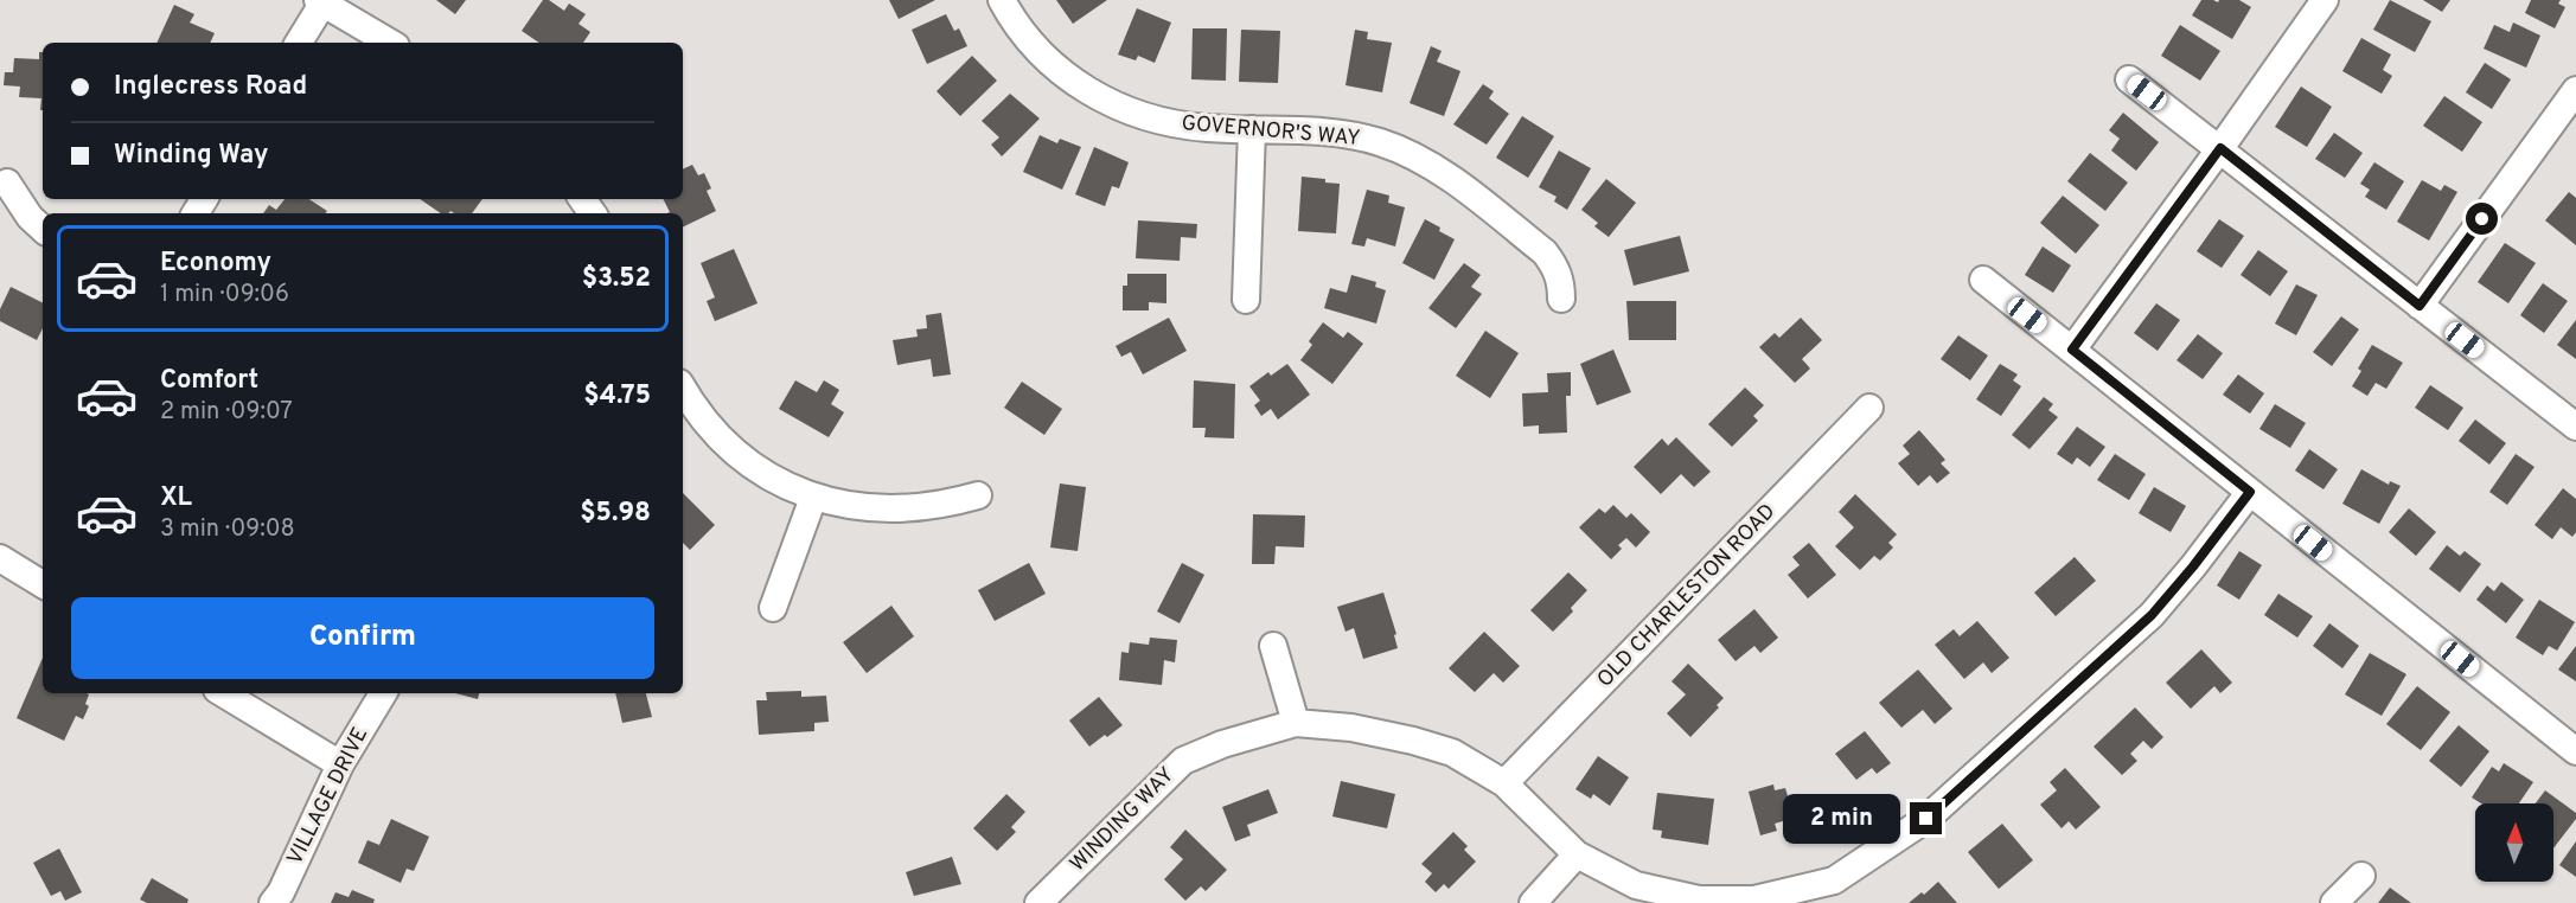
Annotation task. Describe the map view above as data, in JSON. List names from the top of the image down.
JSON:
{
  "streets": {
    "street": [
      "GOVERNOR'S WAY",
      "OLD CHARLESTON ROAD",
      "VILLAGE DRIVE",
      "WINDING WAY"
    ]
  },
  "crossings": [
    ["OLD CHARLESTON ROAD", "WINDING WAY"]
  ],
  "north": "top",
  "page": {
    "banner": ["Inglecress Road", "Winding Way"],
    "list": [
      {
        "name": "Economy",
        "note": "1 min · 09:06",
        "value": "$3.52"
      },
      {
        "name": "Comfort",
        "note": "2 min · 09:07",
        "value": "$4.75"
      },
      {
        "name": "XL",
        "note": "3 min · 09:08",
        "value": "$5.98"
      }
    ],
    "buttons": "Confirm",
    "bubble": "2 min"
  }
}
